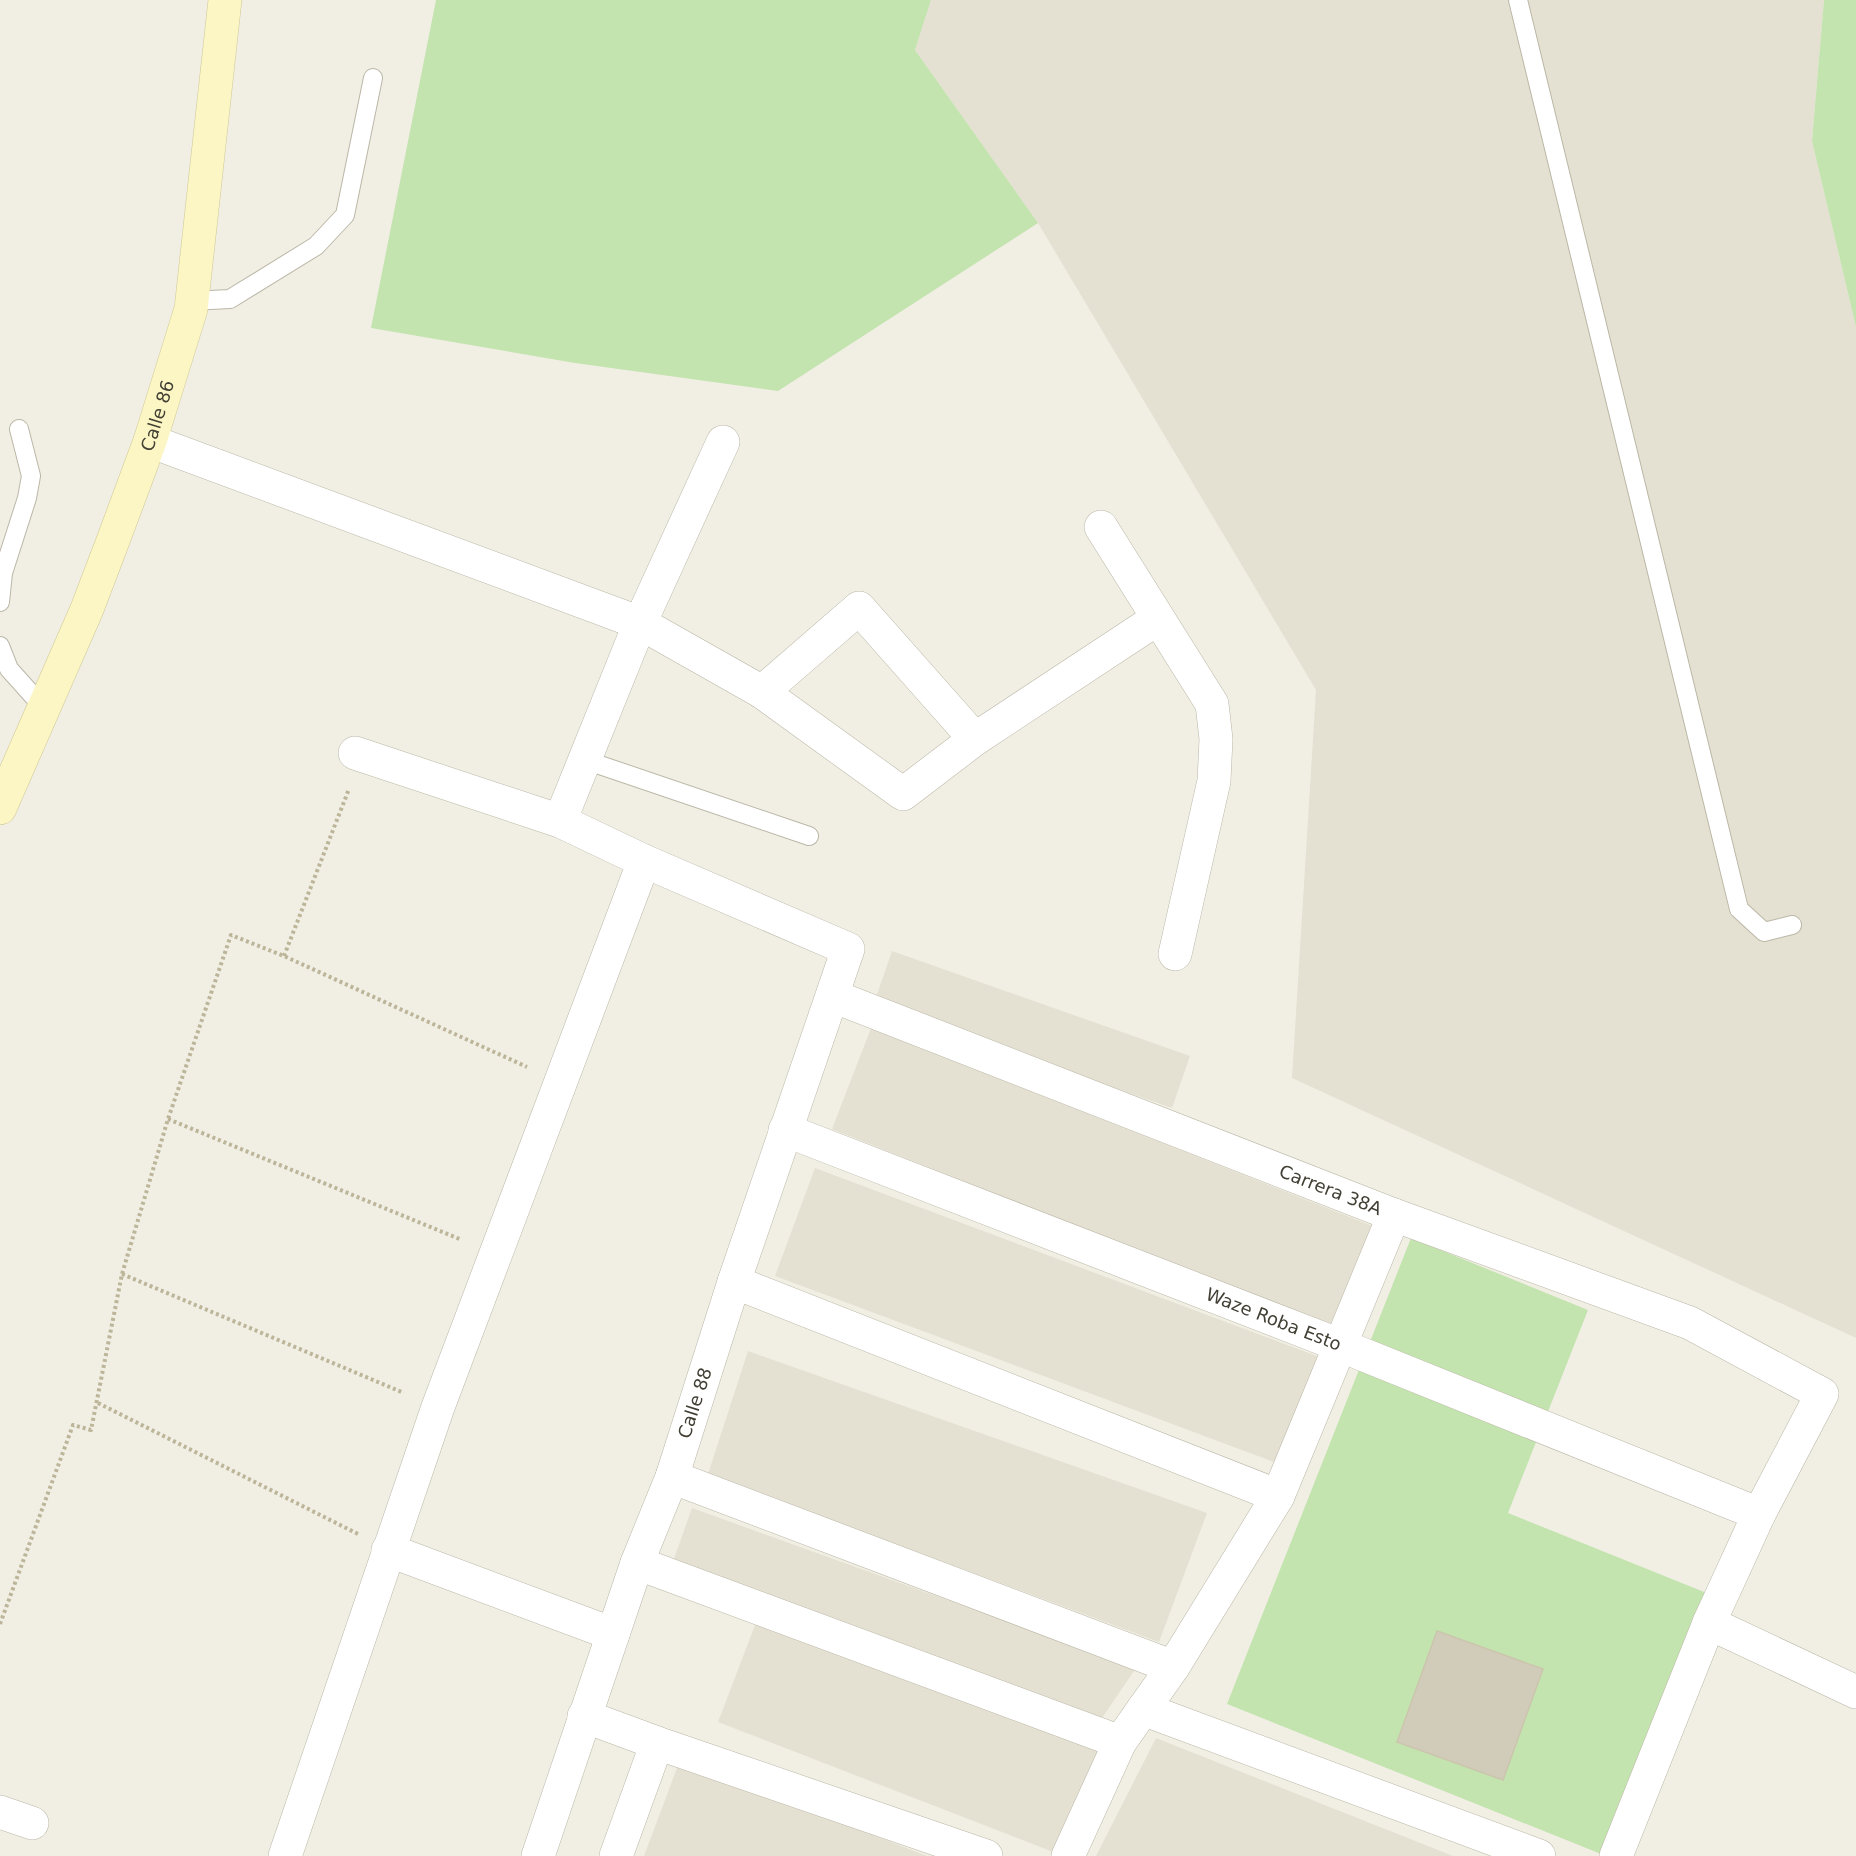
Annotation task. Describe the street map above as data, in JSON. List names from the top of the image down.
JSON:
{
  "streets": {
    "main road": ["Calle 86"],
    "street": ["Carrera 38A", "Waze Roba Esto", "Calle 88"]
  },
  "crossings": [
    ["Carrera 38A", "Waze Roba Esto"],
    ["Carrera 38A", "Calle 88"],
    ["Waze Roba Esto", "Calle 88"]
  ]
}
